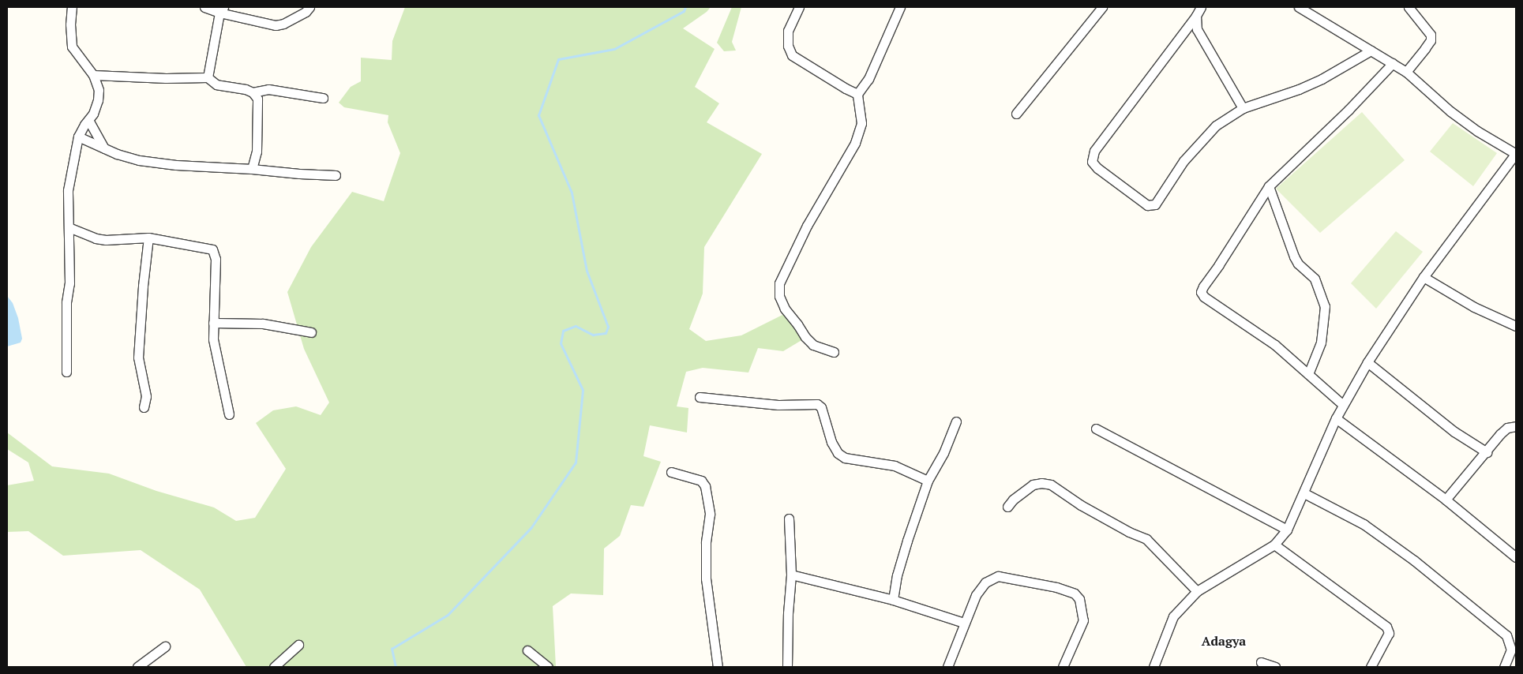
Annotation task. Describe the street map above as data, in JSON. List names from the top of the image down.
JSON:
{
  "districts": ["Adagya"]
}
